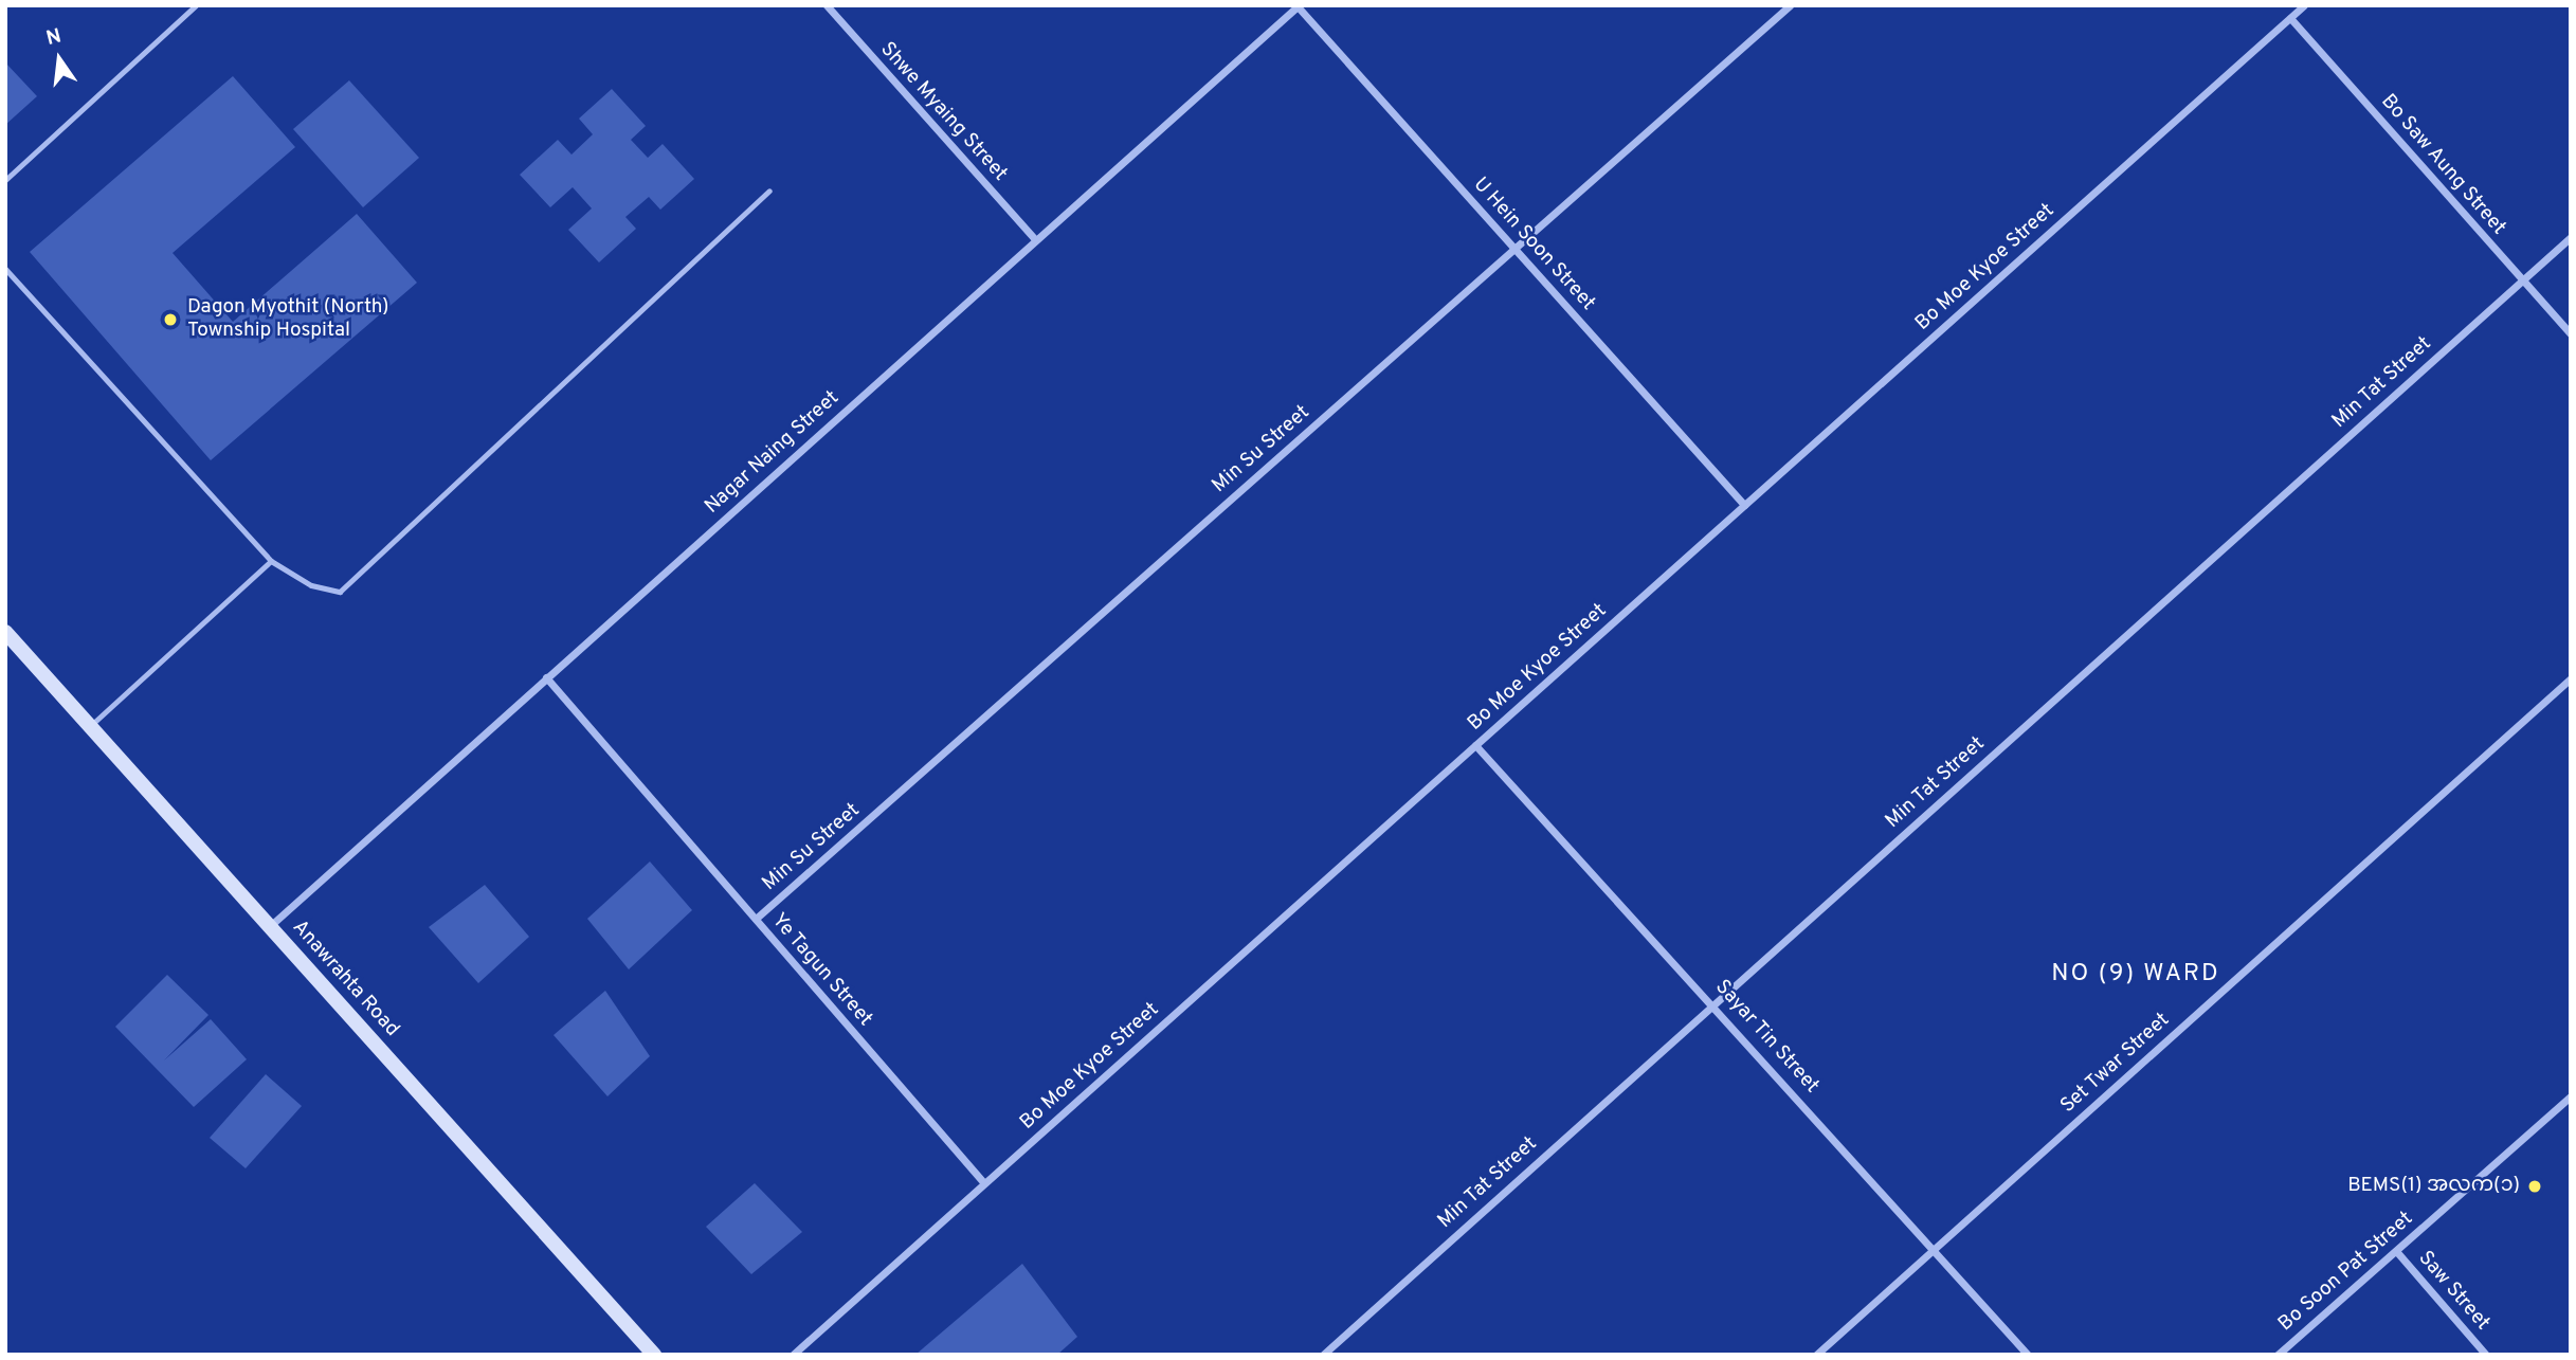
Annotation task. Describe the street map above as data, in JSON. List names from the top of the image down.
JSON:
{
  "streets": {
    "main road": ["Anawrahta Road"],
    "street": [
      "Shwe Myaing Street",
      "Bo Saw Aung Street",
      "U Hein Soon Street",
      "Bo Moe Kyoe Street",
      "Min Tat Street",
      "Min Su Street",
      "Nagar Naing Street",
      "Ye Tagun Street",
      "Sayar Tin Street",
      "Set Twar Street",
      "Bo Soon Pat Street",
      "Saw Street"
    ]
  },
  "crossings": [
    ["Shwe Myaing Street", "Nagar Naing Street"],
    ["Bo Saw Aung Street", "Bo Moe Kyoe Street"],
    ["Bo Saw Aung Street", "Min Tat Street"],
    ["U Hein Soon Street", "Bo Moe Kyoe Street"],
    ["U Hein Soon Street", "Min Su Street"],
    ["U Hein Soon Street", "Nagar Naing Street"],
    ["Bo Moe Kyoe Street", "Ye Tagun Street"],
    ["Bo Moe Kyoe Street", "Sayar Tin Street"],
    ["Min Tat Street", "Sayar Tin Street"],
    ["Min Su Street", "Ye Tagun Street"],
    ["Nagar Naing Street", "Ye Tagun Street"],
    ["Nagar Naing Street", "Anawrahta Road"],
    ["Sayar Tin Street", "Set Twar Street"],
    ["Bo Soon Pat Street", "Saw Street"]
  ],
  "districts": ["NO (9) WARD"],
  "places": ["Dagon Myothit (North) Township Hospital", "BEMS(1) အလက(၁)"],
  "north": "top"
}
